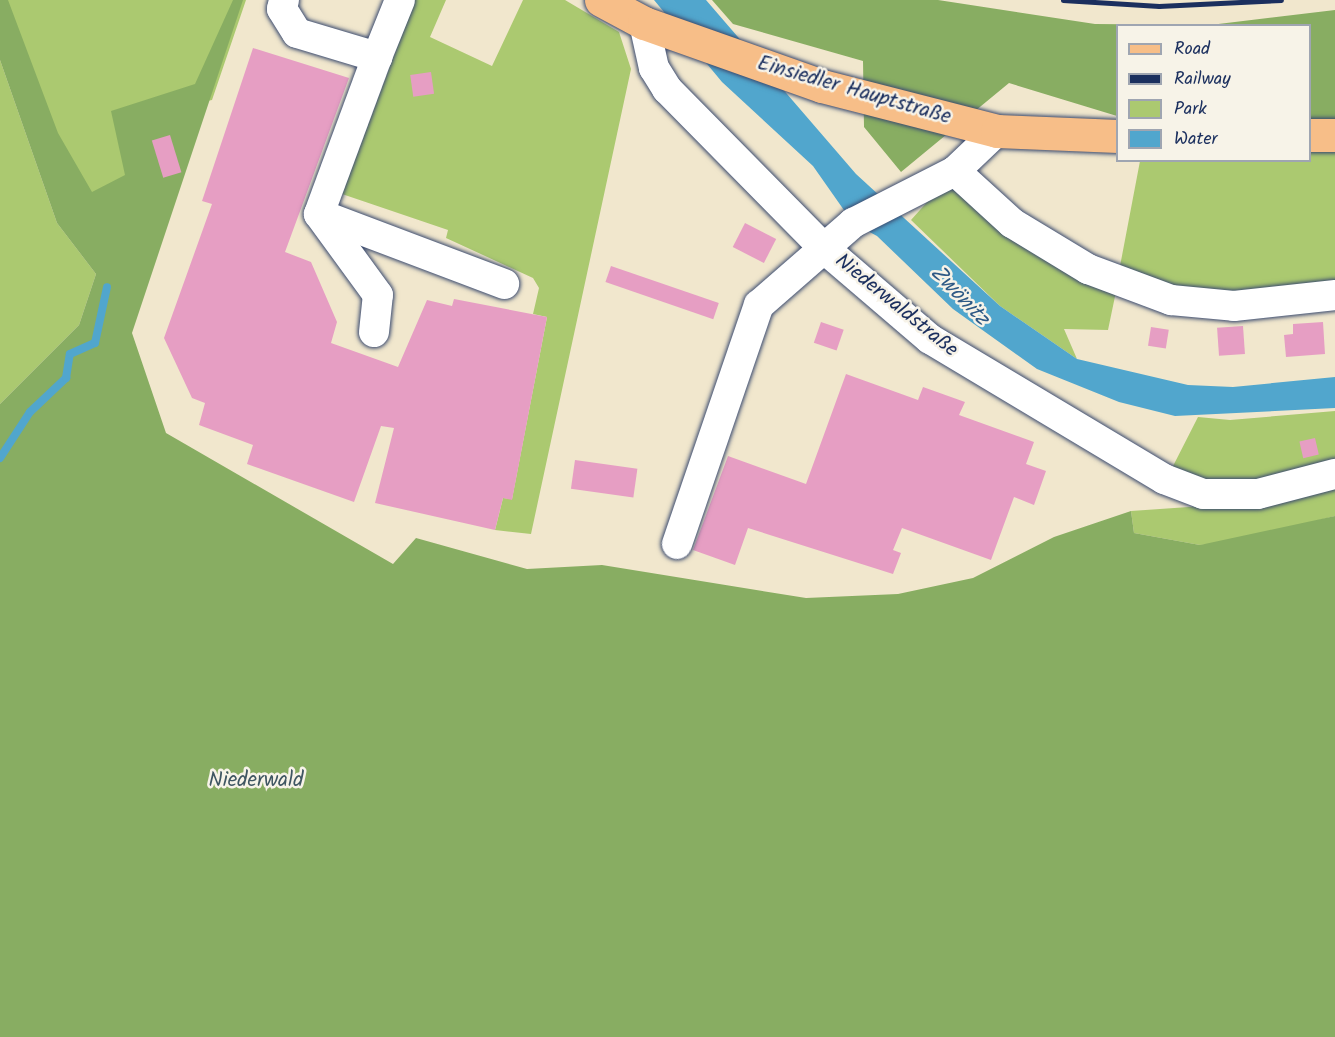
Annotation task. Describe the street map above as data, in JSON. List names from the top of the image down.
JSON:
{
  "streets": {
    "main road": ["Einsiedler Hauptstraße"],
    "street": ["Niederwaldstraße"]
  },
  "crossings": [
    ["Einsiedler Hauptstraße", "Niederwaldstraße"]
  ],
  "water": ["Zwönitz"],
  "parks": ["Niederwald"],
  "legend": [
    "Road",
    "Railway",
    "Park",
    "Water"
  ]
}
